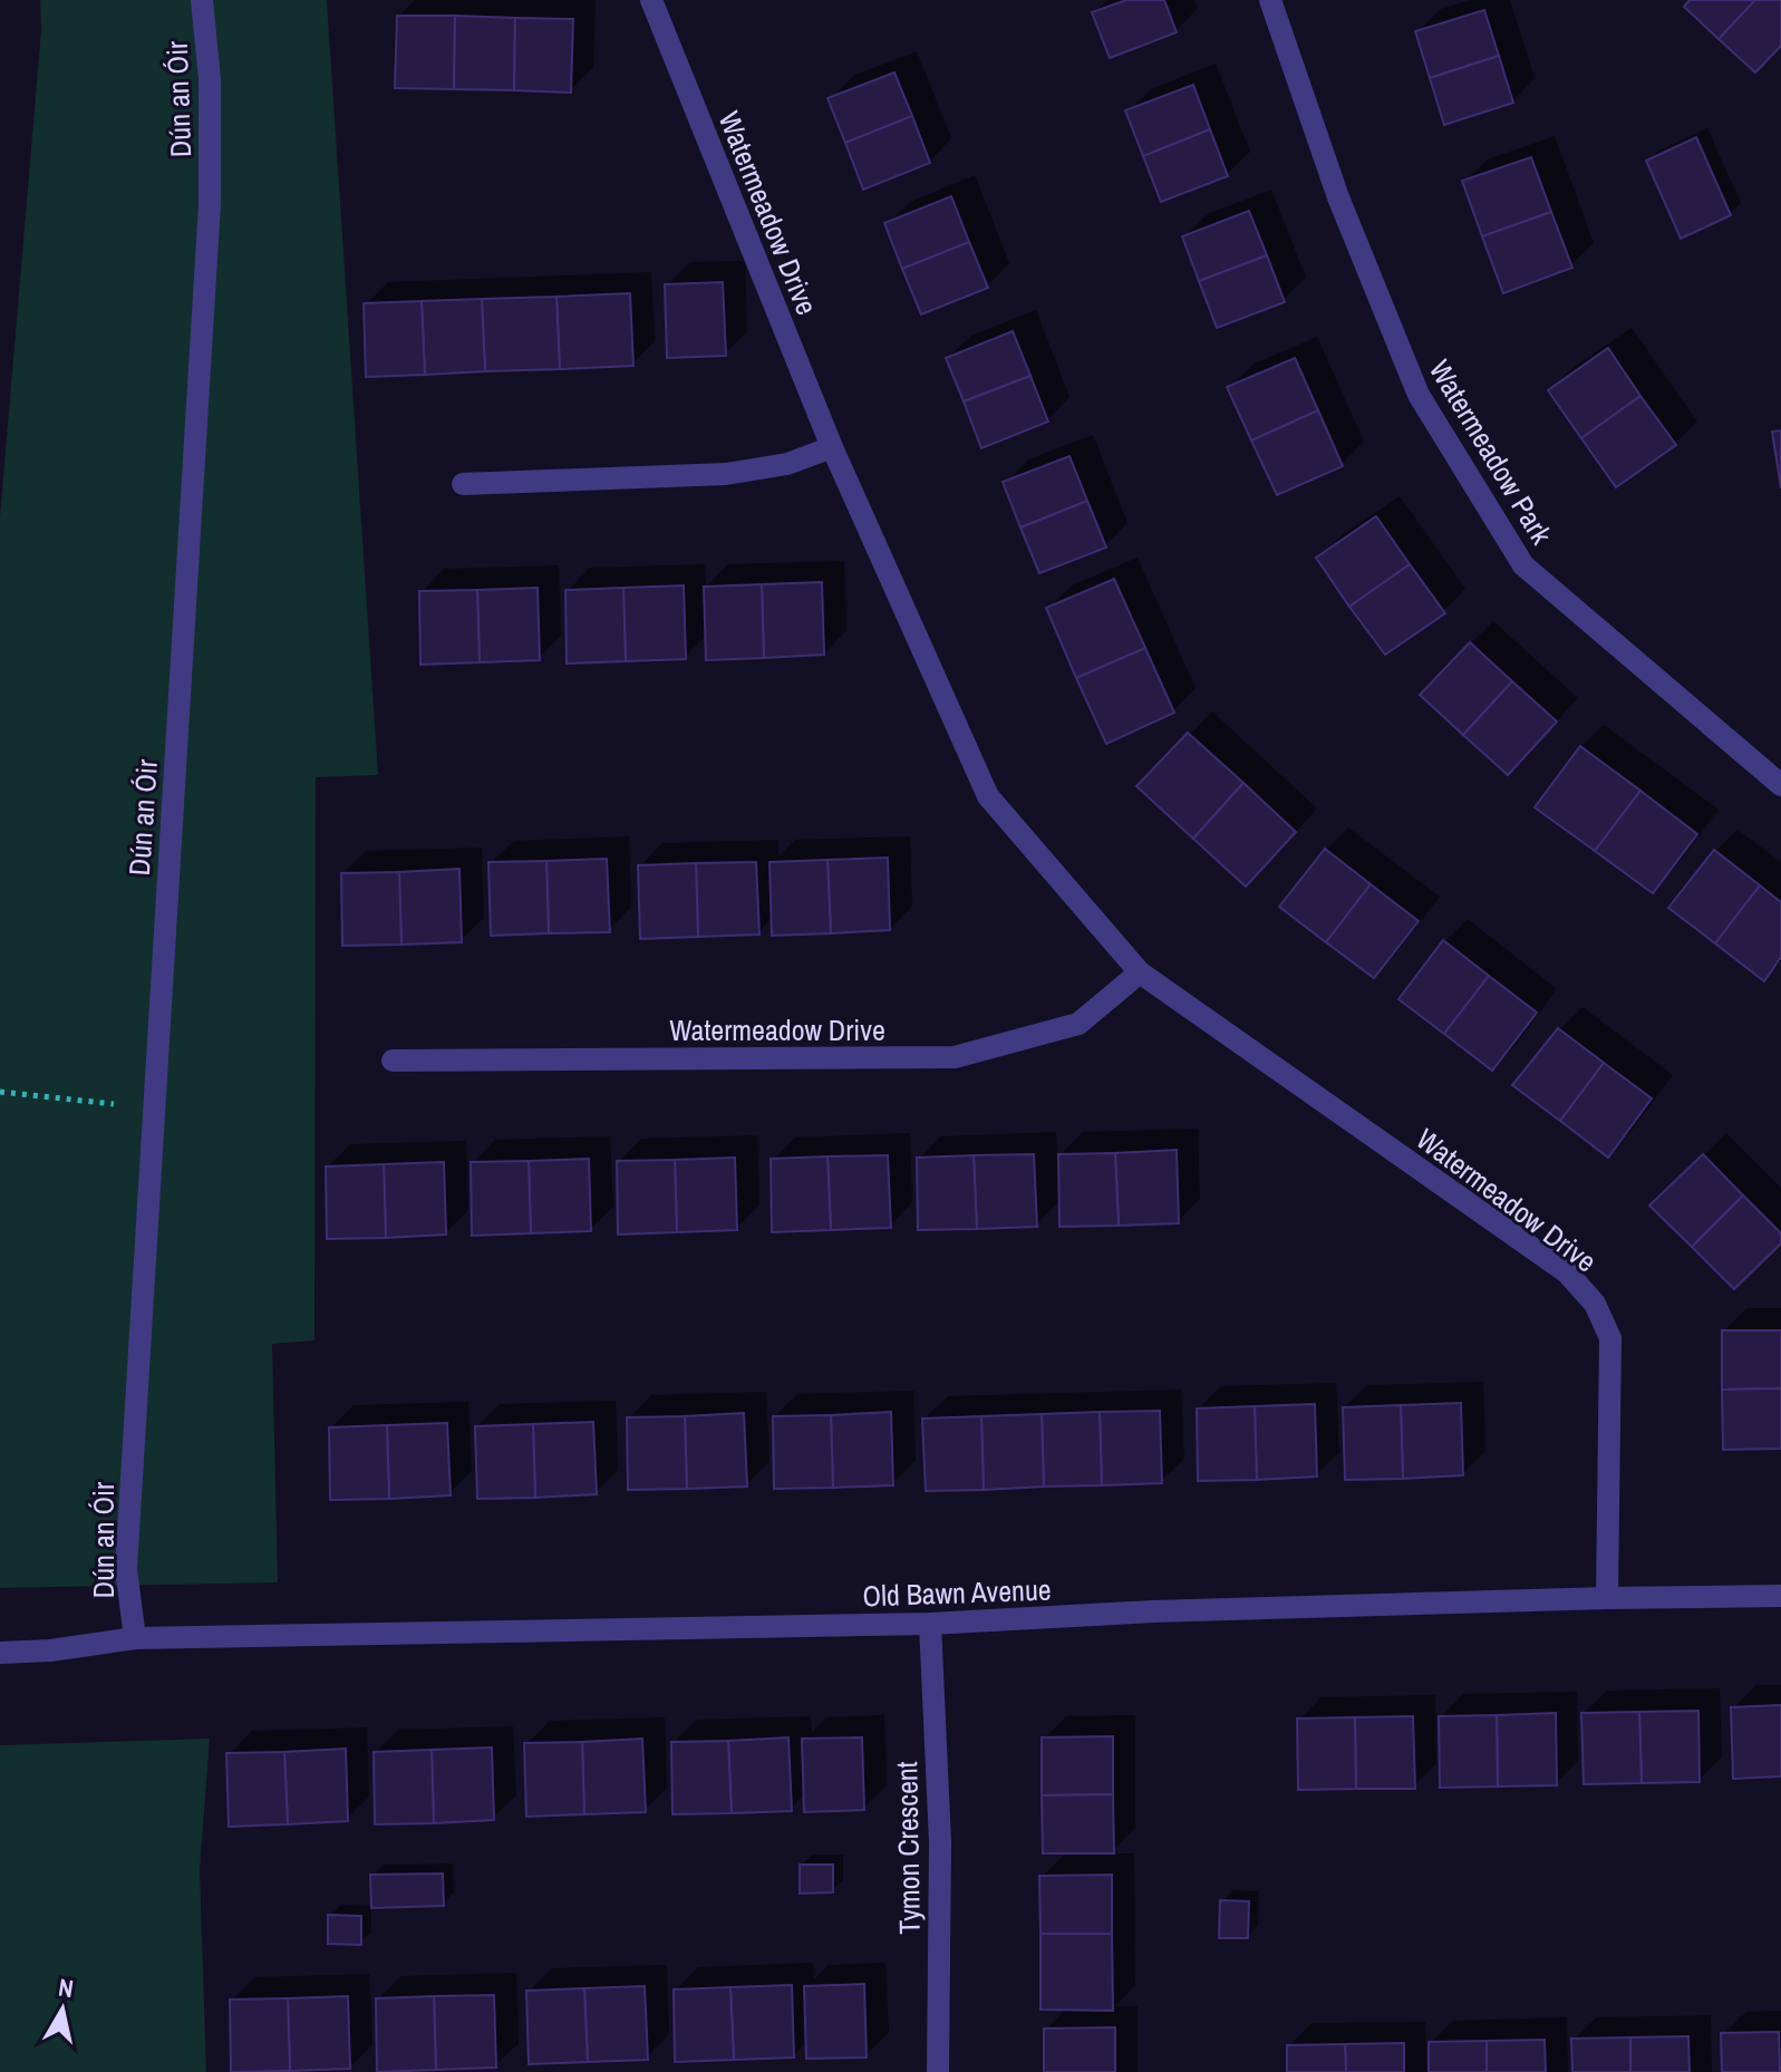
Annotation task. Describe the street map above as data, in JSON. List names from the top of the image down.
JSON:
{
  "streets": {
    "street": [
      "Dún an Óir",
      "Watermeadow Drive",
      "Watermeadow Park",
      "Old Bawn Avenue",
      "Tymon Crescent"
    ]
  },
  "crossings": [
    ["Dún an Óir", "Old Bawn Avenue"],
    ["Watermeadow Drive", "Old Bawn Avenue"],
    ["Old Bawn Avenue", "Tymon Crescent"]
  ],
  "north": "top"
}
